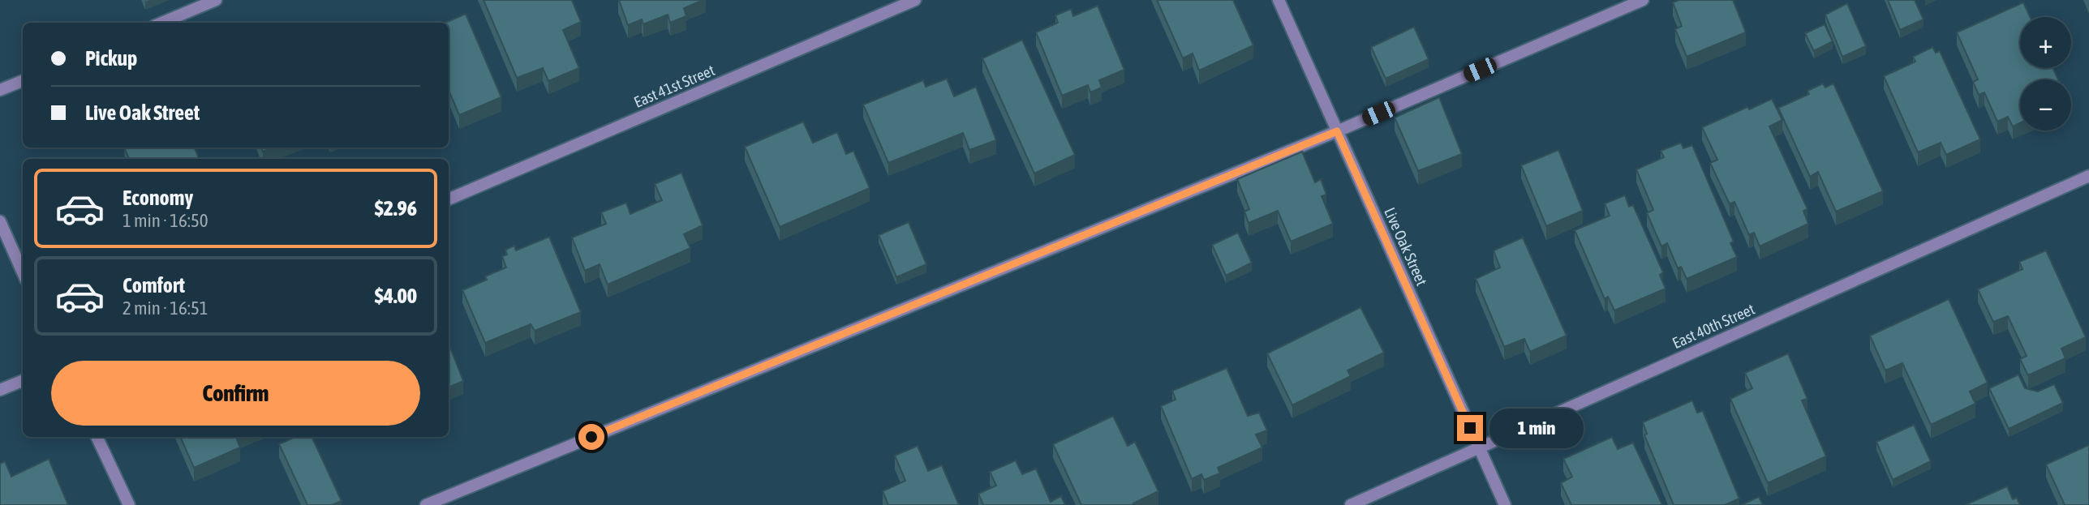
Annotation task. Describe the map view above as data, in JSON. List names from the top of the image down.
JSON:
{
  "streets": {
    "street": ["East 41st Street", "Live Oak Street", "East 40th Street"]
  },
  "crossings": [
    ["Live Oak Street", "East 40th Street"]
  ],
  "page": {
    "map_buttons": ["+", "−"],
    "banner": ["Pickup", "Live Oak Street"],
    "list": [
      {
        "name": "Economy",
        "note": "1 min · 16:50",
        "value": "$2.96"
      },
      {
        "name": "Comfort",
        "note": "2 min · 16:51",
        "value": "$4.00"
      }
    ],
    "buttons": "Confirm",
    "bubble": "1 min"
  }
}
